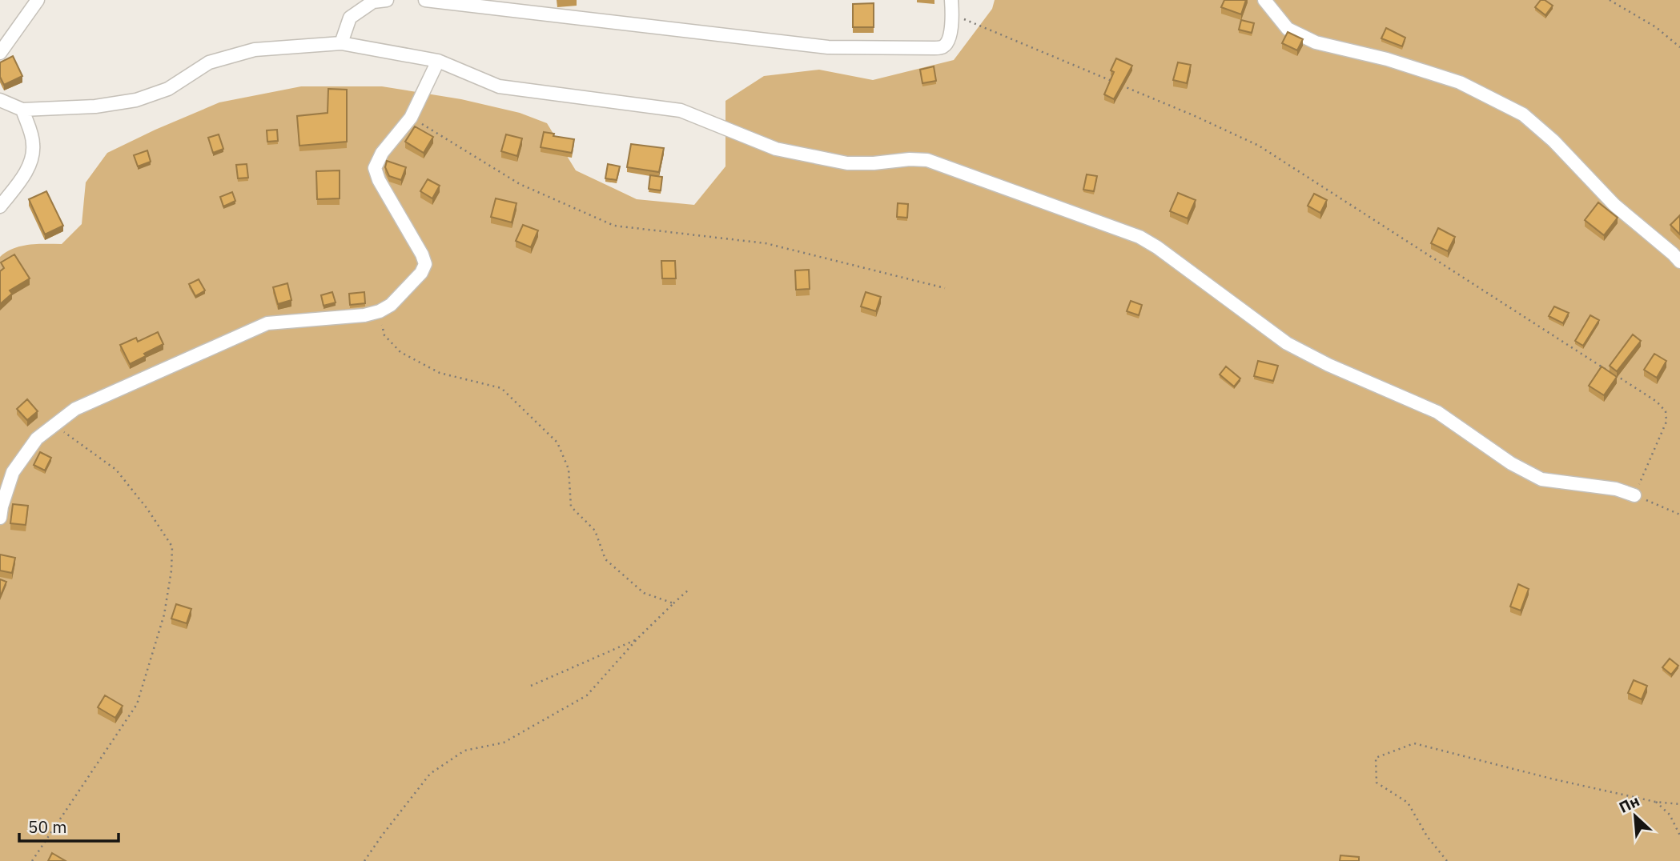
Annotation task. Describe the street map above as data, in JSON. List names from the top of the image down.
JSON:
{
  "scale_bar": "50 m",
  "north": "top left"
}
